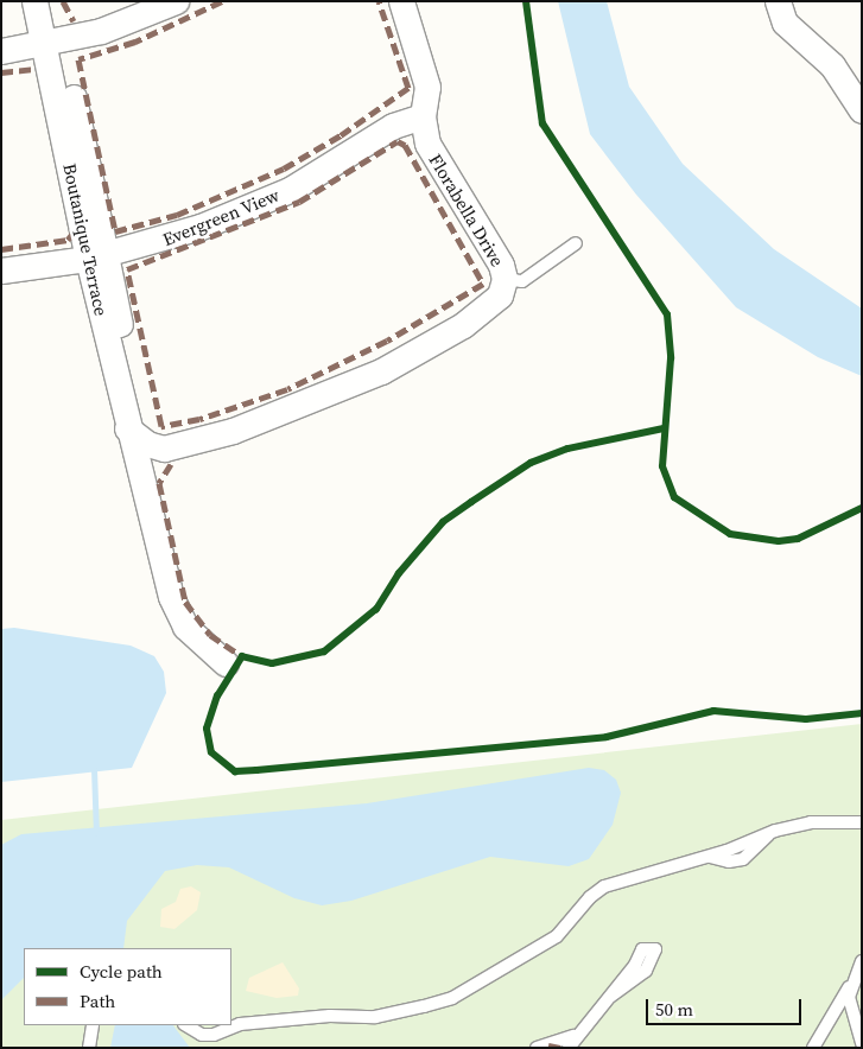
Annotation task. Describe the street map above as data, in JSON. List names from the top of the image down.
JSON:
{
  "streets": {
    "street": ["Florabella Drive", "Evergreen View", "Boutanique Terrace"]
  },
  "crossings": [
    ["Florabella Drive", "Evergreen View"],
    ["Evergreen View", "Boutanique Terrace"]
  ],
  "legend": ["Cycle path", "Path"],
  "scale_bar": "50 m"
}
